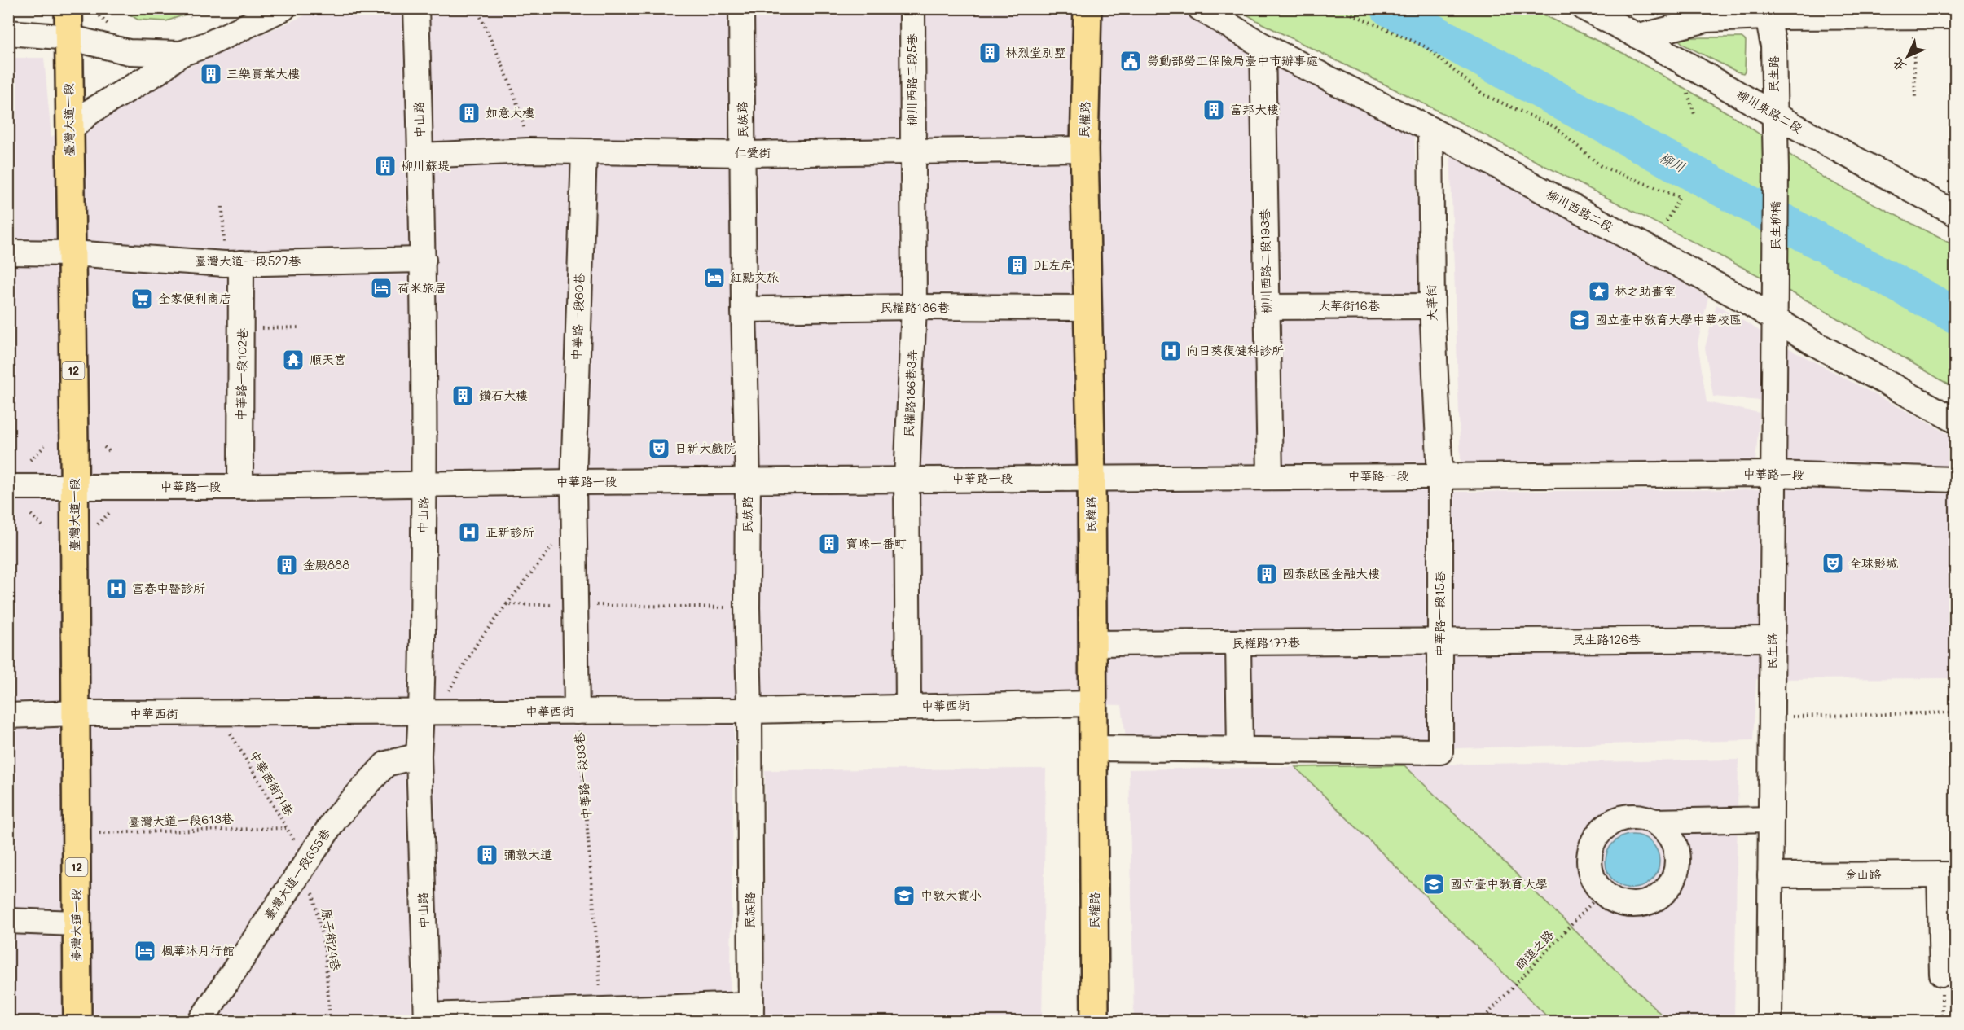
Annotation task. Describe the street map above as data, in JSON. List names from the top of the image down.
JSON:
{
  "streets": {
    "main road": ["臺灣大道一段", "民權路", "12"],
    "street": [
      "民生路",
      "柳川西路三段5巷",
      "柳川東路二段",
      "中山路",
      "民族路",
      "仁愛街",
      "柳川西路二段",
      "民生柳橋",
      "臺灣大道一段527巷",
      "柳川西路二段193巷",
      "大華街",
      "大華街16巷",
      "民權路186巷",
      "中華路一段60巷",
      "中華路一段102巷",
      "民權路186巷3弄",
      "中華路一段",
      "中華路一段15巷",
      "民生路126巷",
      "民權路177巷",
      "中華西街",
      "臺灣大道一段655巷",
      "金山路"
    ],
    "path": [
      "中華路一段93巷",
      "中華西街71巷",
      "臺灣大道一段613巷",
      "原子街24巷",
      "師道之路"
    ]
  },
  "crossings": [
    ["民生路", "柳川東路二段"],
    ["民生路", "柳川西路二段"],
    ["民生路", "民生柳橋"],
    ["民生路", "中華路一段"],
    ["民生路", "民生路126巷"],
    ["民生路", "金山路"],
    ["柳川西路三段5巷", "仁愛街"],
    ["柳川西路三段5巷", "民權路186巷"],
    ["柳川西路三段5巷", "民權路186巷3弄"],
    ["臺灣大道一段", "臺灣大道一段527巷"],
    ["臺灣大道一段", "中華路一段"],
    ["臺灣大道一段", "中華西街"],
    ["臺灣大道一段", "臺灣大道一段613巷"],
    ["中山路", "仁愛街"],
    ["中山路", "臺灣大道一段527巷"],
    ["中山路", "中華路一段"],
    ["中山路", "中華西街"],
    ["中山路", "臺灣大道一段655巷"],
    ["民族路", "仁愛街"],
    ["民族路", "民權路186巷"],
    ["民族路", "中華路一段"],
    ["民族路", "中華西街"],
    ["民權路", "仁愛街"],
    ["民權路", "民權路186巷"],
    ["民權路", "中華路一段"],
    ["民權路", "民權路177巷"],
    ["民權路", "中華西街"],
    ["仁愛街", "中華路一段60巷"],
    ["柳川西路二段", "柳川西路二段193巷"],
    ["柳川西路二段", "大華街"],
    ["臺灣大道一段527巷", "中華路一段102巷"],
    ["柳川西路二段193巷", "大華街16巷"],
    ["柳川西路二段193巷", "中華路一段"],
    ["大華街", "大華街16巷"],
    ["大華街", "中華路一段"],
    ["大華街", "中華路一段15巷"],
    ["民權路186巷", "民權路186巷3弄"],
    ["中華路一段60巷", "中華路一段"],
    ["中華路一段102巷", "中華路一段"],
    ["民權路186巷3弄", "中華路一段"],
    ["民權路186巷3弄", "中華西街"],
    ["中華路一段", "中華路一段15巷"],
    ["中華路一段15巷", "民生路126巷"],
    ["中華路一段15巷", "民權路177巷"],
    ["民生路126巷", "民權路177巷"],
    ["中華西街", "中華路一段93巷"],
    ["中華西街", "中華西街71巷"],
    ["中華西街71巷", "臺灣大道一段613巷"],
    ["中華西街71巷", "臺灣大道一段655巷"],
    ["中華西街71巷", "原子街24巷"],
    ["臺灣大道一段655巷", "原子街24巷"]
  ],
  "water": ["柳川"],
  "places": {
    "building": [
      "林烈堂別墅",
      "三樂實業大樓",
      "富邦大樓",
      "如意大樓",
      "柳川蘇堤",
      "DE左岸",
      "鑽石大樓",
      "寶崍一番町",
      "金殿888",
      "國泰啟國金融大樓",
      "彌敦大道"
    ],
    "public building": ["勞動部勞工保險局臺中市辦事處"],
    "hotel": ["紅點文旅", "荷米旅居", "楓華沐月行館"],
    "place": ["林之助畫室"],
    "supermarket": ["全家便利商店"],
    "school or university": ["國立臺中教育大學中華校區", "國立臺中教育大學", "中教大實小"],
    "hospital": ["向日葵復健科診所", "正新診所", "富春中醫診所"],
    "temple": ["順天宮"],
    "theatre": ["日新大戲院", "全球影城"]
  },
  "north": "bottom left"
}
